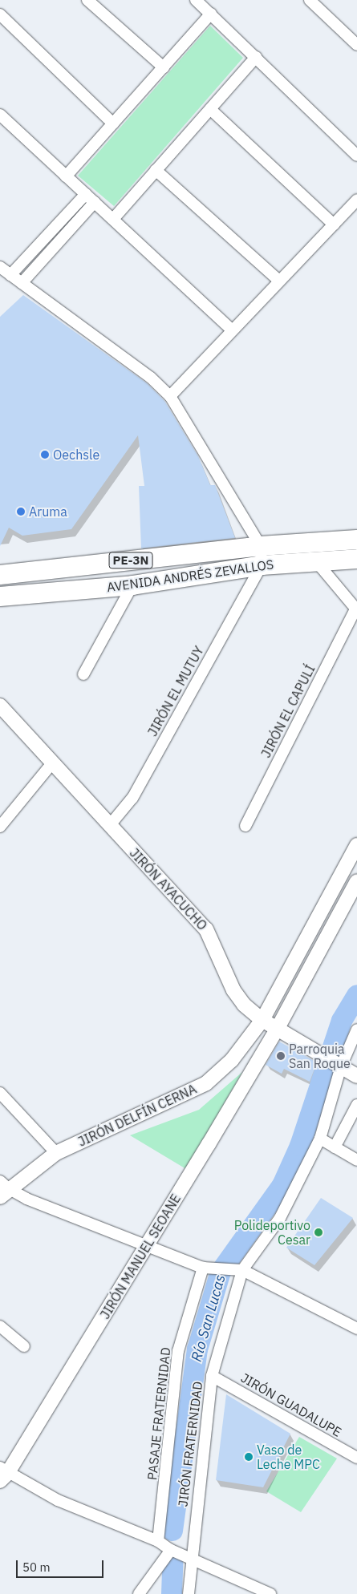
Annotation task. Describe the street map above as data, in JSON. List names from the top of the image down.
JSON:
{
  "streets": {
    "highway": ["PE-3N", "AVENIDA ANDRÉS ZEVALLOS"],
    "street": [
      "JIRÓN EL MUTUY",
      "JIRÓN EL CAPULÍ",
      "JIRÓN AYACUCHO",
      "JIRÓN DELFÍN CERNA",
      "JIRÓN MANUEL SEOANE",
      "JIRÓN GUADALUPE",
      "PASAJE FRATERNIDAD",
      "JIRÓN FRATERNIDAD"
    ]
  },
  "crossings": [
    ["AVENIDA ANDRÉS ZEVALLOS", "JIRÓN EL MUTUY"],
    ["JIRÓN EL MUTUY", "JIRÓN AYACUCHO"],
    ["JIRÓN AYACUCHO", "JIRÓN DELFÍN CERNA"],
    ["JIRÓN AYACUCHO", "JIRÓN MANUEL SEOANE"],
    ["JIRÓN AYACUCHO", "JIRÓN FRATERNIDAD"],
    ["JIRÓN GUADALUPE", "JIRÓN FRATERNIDAD"]
  ],
  "water": ["Río San Lucas"],
  "places": [
    "Oechsle",
    "Aruma",
    "Parroquia San Roque",
    "Polideportivo Cesar",
    "Vaso de Leche MPC"
  ],
  "scale_bar": "50 m"
}
